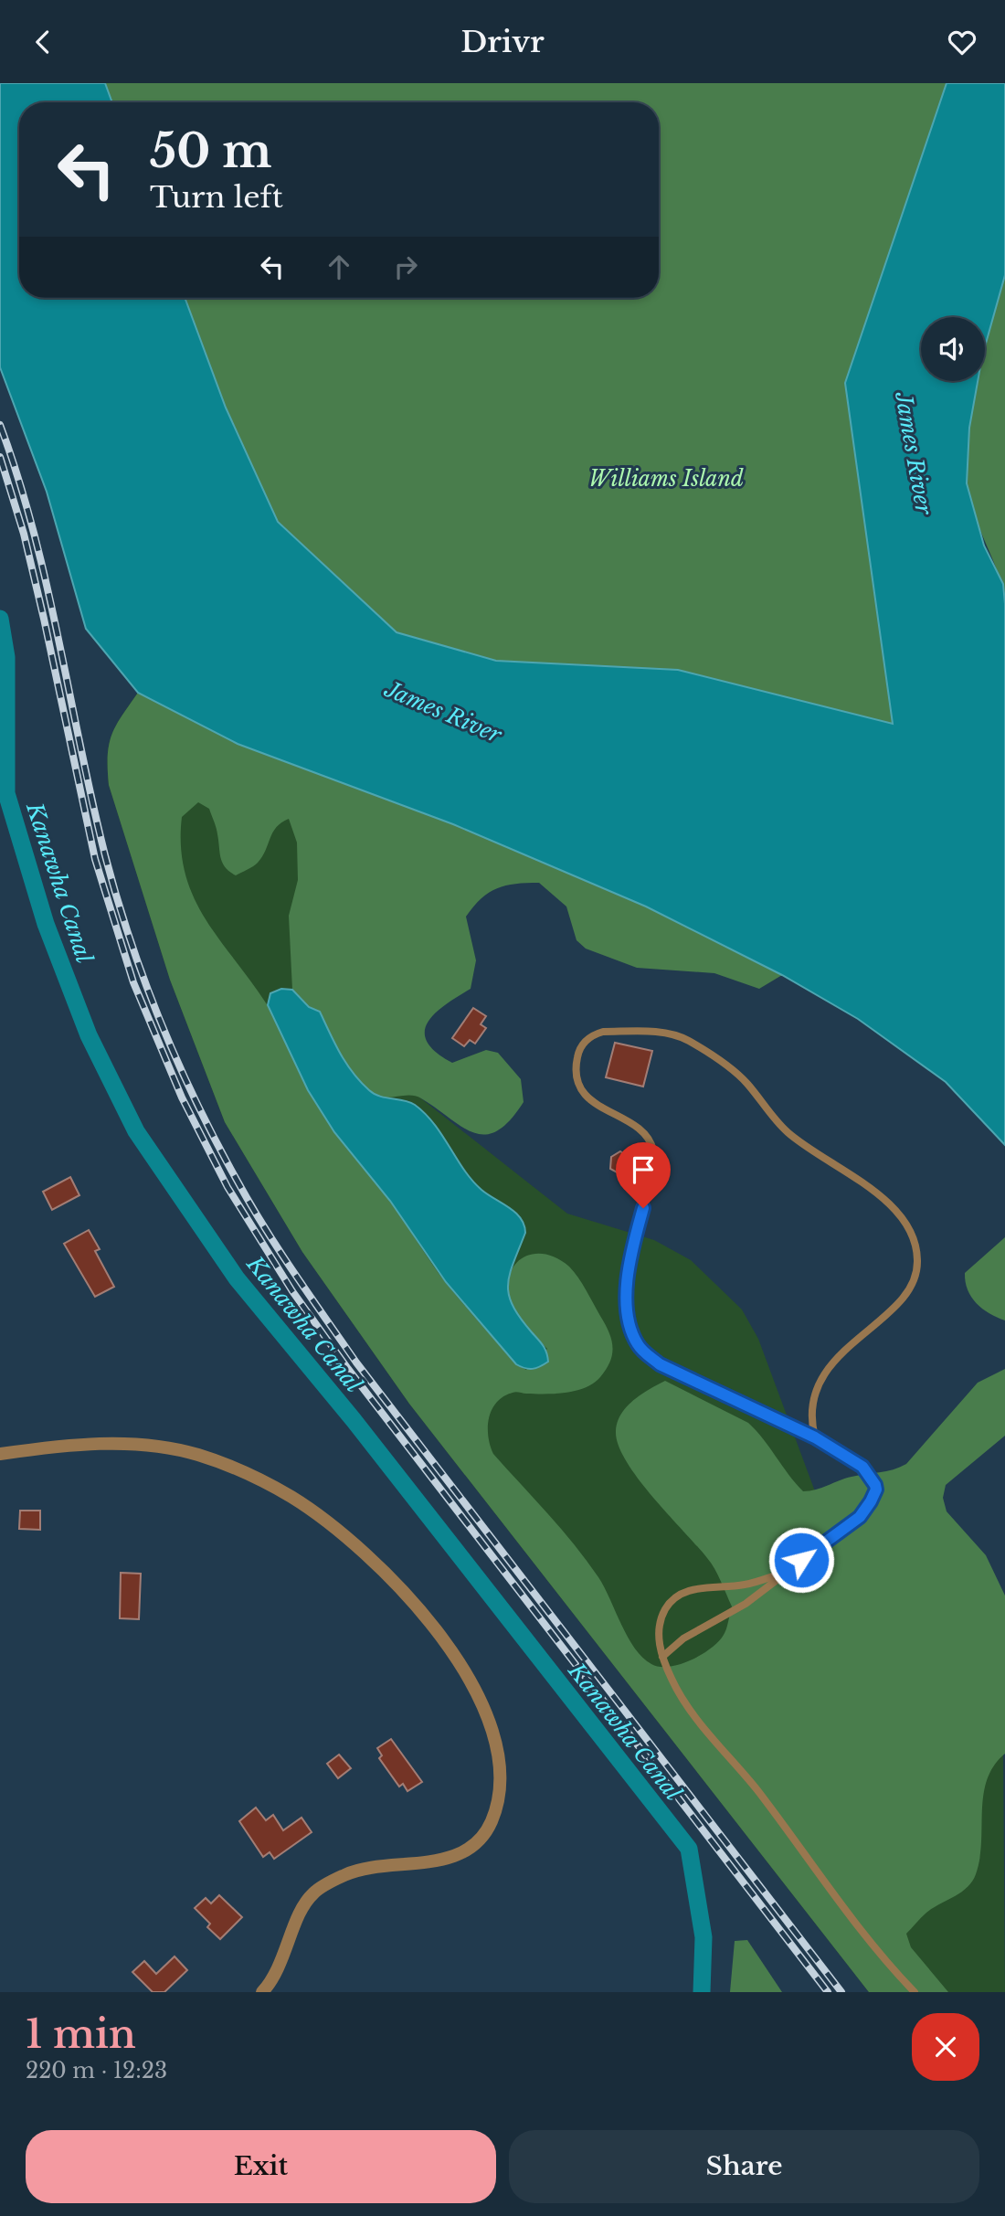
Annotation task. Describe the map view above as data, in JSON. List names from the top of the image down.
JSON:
{
  "water": ["James River", "Kanawha Canal"],
  "parks": ["Williams Island"],
  "page": {
    "header": "Drivr",
    "turn": ["50 m", "Turn left"],
    "heading": ["1 min", "220 m · 12:23"],
    "buttons": ["Exit", "Share"]
  }
}
